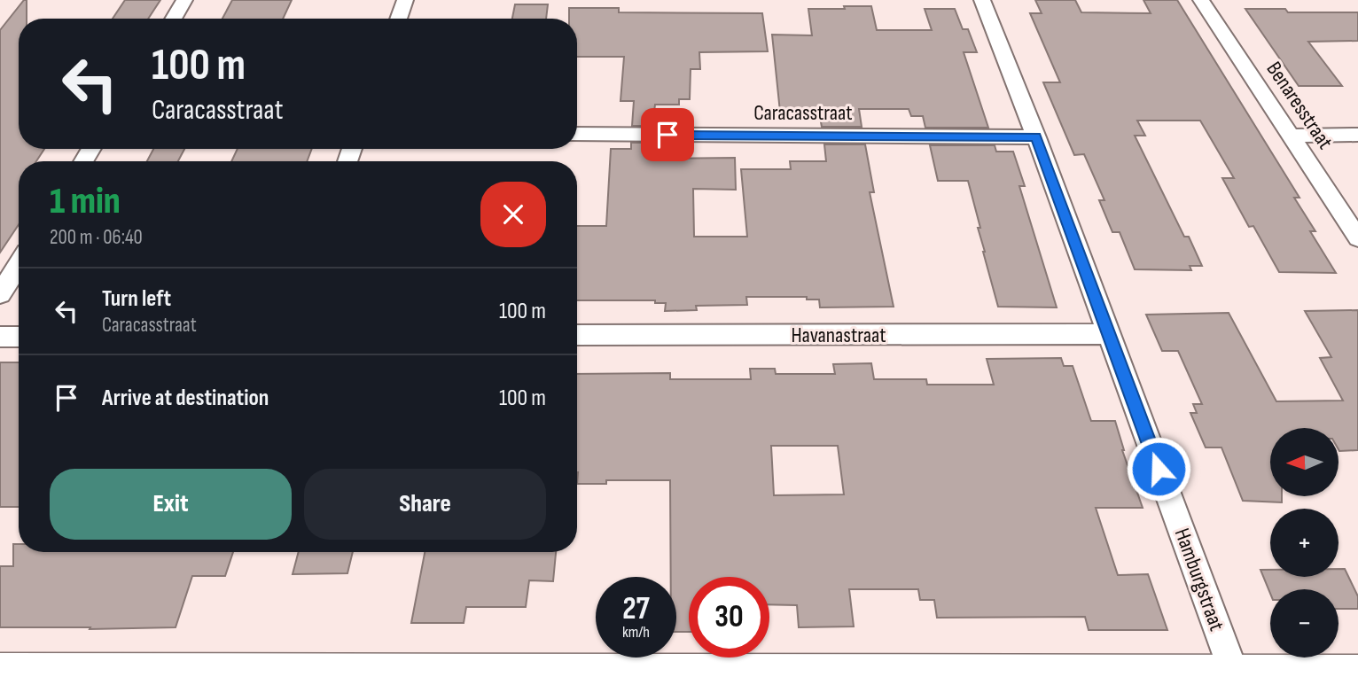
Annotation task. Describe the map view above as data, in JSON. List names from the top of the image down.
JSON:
{
  "streets": {
    "street": [
      "Benaresstraat",
      "Caracasstraat",
      "Havanastraat",
      "Hamburgstraat"
    ]
  },
  "crossings": [
    ["Caracasstraat", "Hamburgstraat"],
    ["Havanastraat", "Hamburgstraat"]
  ],
  "north": "left",
  "page": {
    "turn": ["100 m", "Caracasstraat"],
    "heading": ["1 min", "200 m · 06:40"],
    "list": [
      {
        "name": "Turn left",
        "note": "Caracasstraat",
        "value": "100 m"
      },
      {
        "name": "Arrive at destination",
        "value": "100 m"
      }
    ],
    "map_buttons": ["+", "−"],
    "buttons": ["Exit", "Share"],
    "speed": "27 km/h",
    "limit": "30"
  }
}
